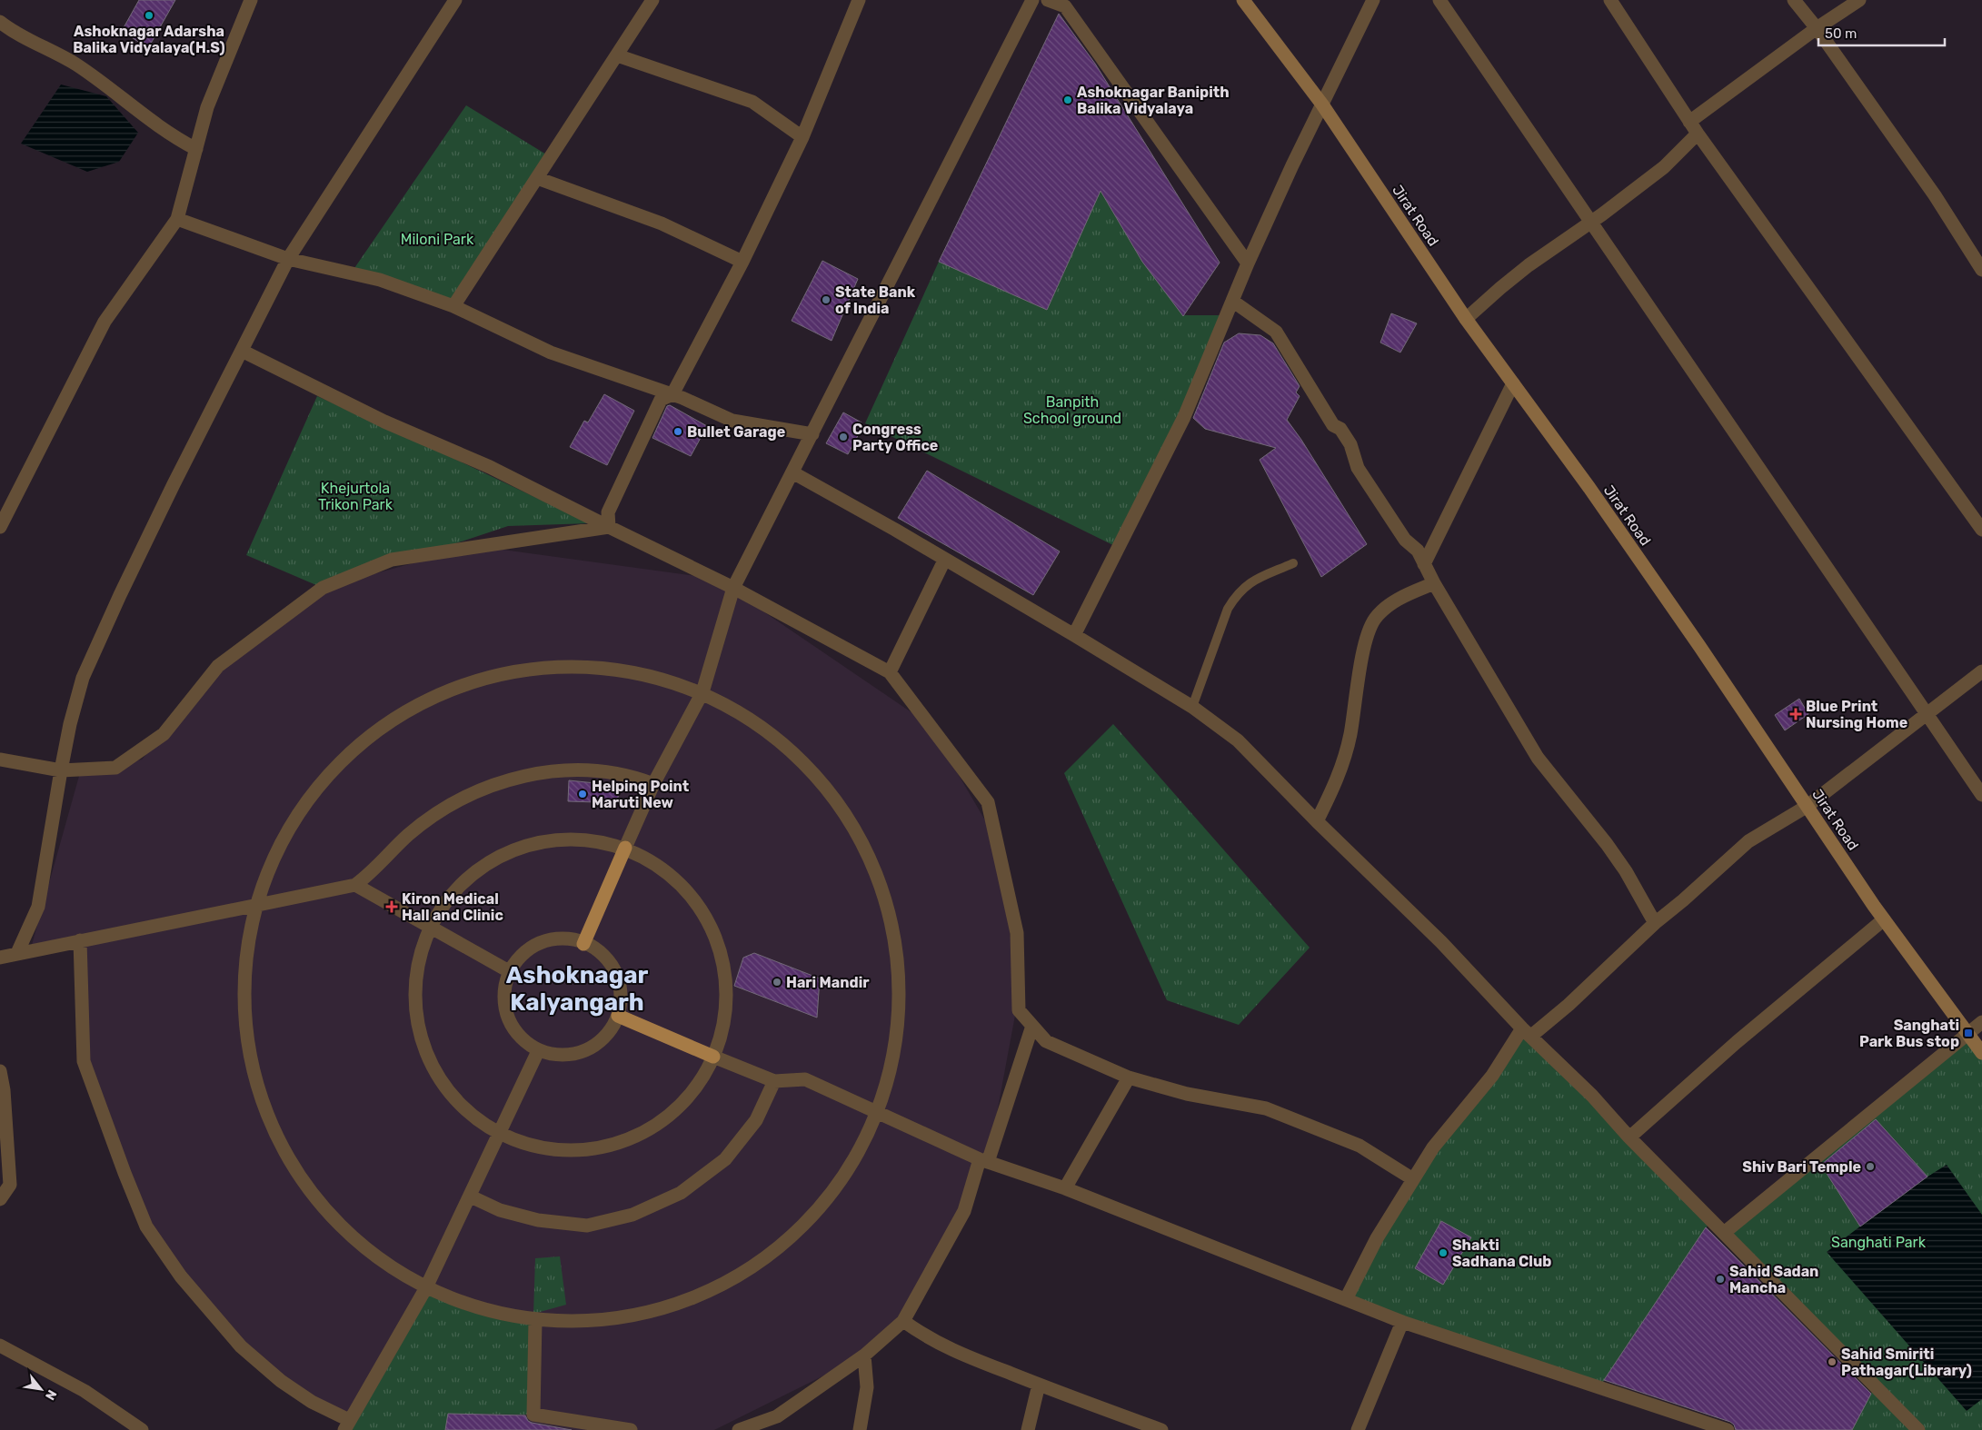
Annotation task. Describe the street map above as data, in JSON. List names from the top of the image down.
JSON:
{
  "streets": {
    "main road": ["Jirat Road"]
  },
  "districts": ["Ashoknagar Kalyangarh"],
  "parks": [
    "Miloni Park",
    "Banpith School ground",
    "Khejurtola Trikon Park",
    "Sanghati Park"
  ],
  "places": {
    "other": [
      "Ashoknagar Adarsha Balika Vidyalaya(H.S)",
      "Ashoknagar Banipith Balika Vidyalaya",
      "State Bank of India",
      "Bullet Garage",
      "Congress Party Office",
      "Helping Point Maruti New",
      "Hari Mandir",
      "Shiv Bari Temple",
      "Shakti Sadhana Club",
      "Sahid Sadan Mancha",
      "Sahid Smiriti Pathagar(Library)"
    ],
    "health": ["Blue Print Nursing Home", "Kiron Medical Hall and Clinic"],
    "transit": ["Sanghati Park Bus stop"]
  },
  "scale_bar": "50 m",
  "north": "bottom right"
}
